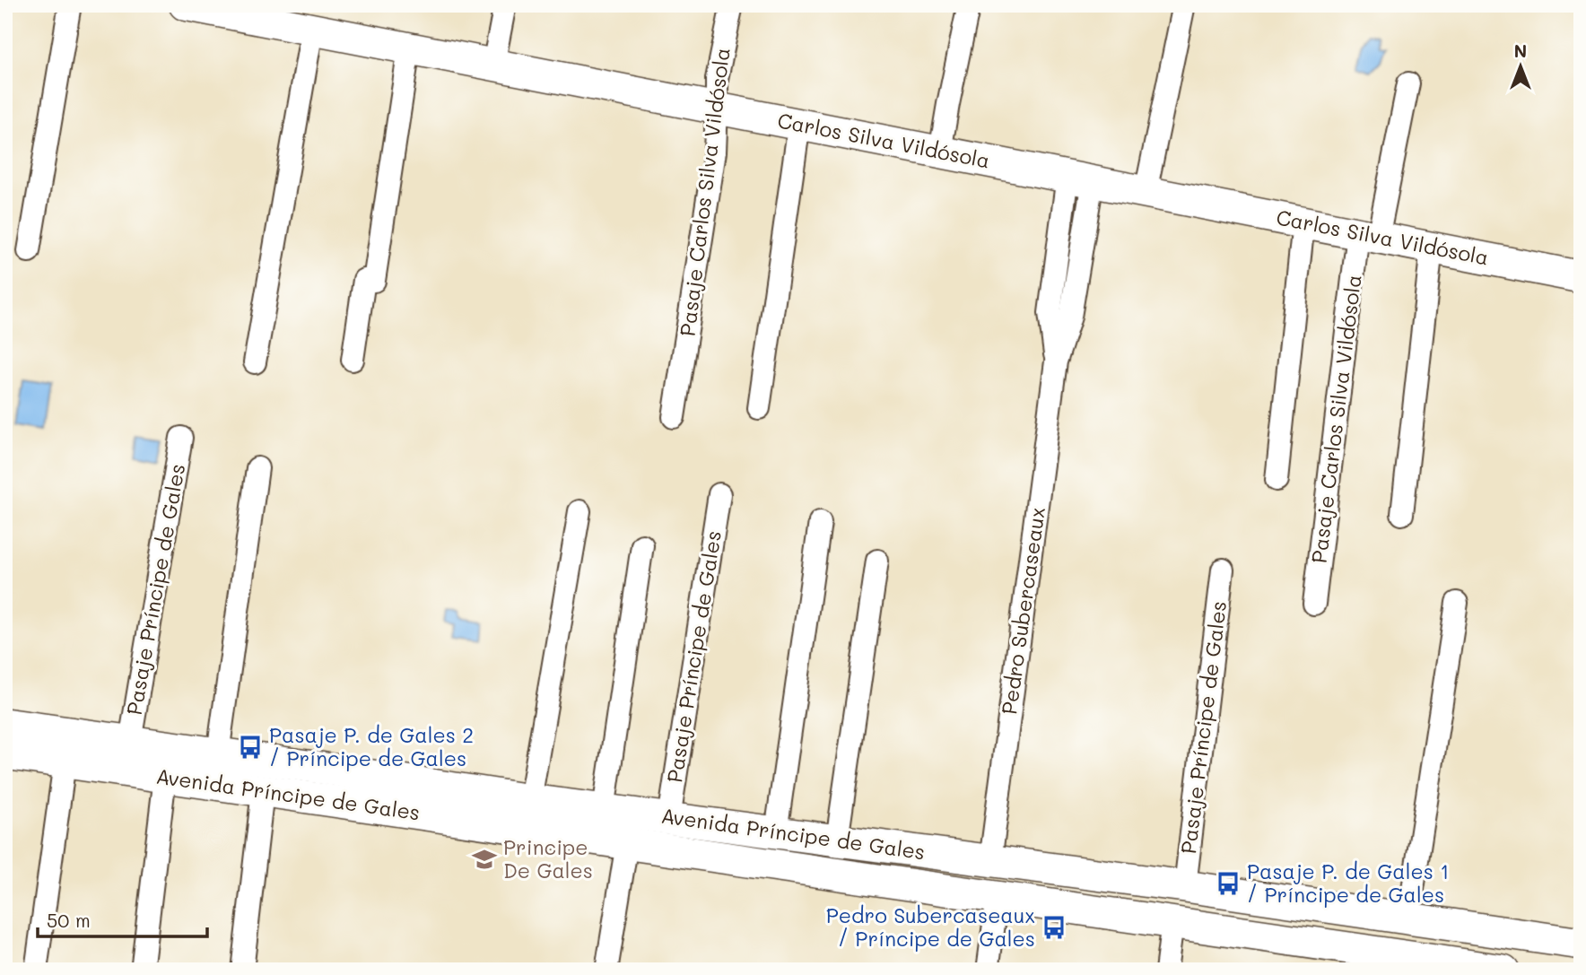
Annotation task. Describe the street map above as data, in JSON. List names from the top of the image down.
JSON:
{
  "streets": {
    "main road": ["Carlos Silva Vildósola", "Avenida Príncipe de Gales"],
    "street": ["Pasaje Carlos Silva Vildósola", "Pasaje Príncipe de Gales", "Pedro Subercaseaux"]
  },
  "crossings": [
    ["Carlos Silva Vildósola", "Pasaje Carlos Silva Vildósola"],
    ["Carlos Silva Vildósola", "Pedro Subercaseaux"],
    ["Pasaje Príncipe de Gales", "Avenida Príncipe de Gales"],
    ["Pedro Subercaseaux", "Avenida Príncipe de Gales"]
  ],
  "places": {
    "bus stop": ["Pasaje P. de Gales 2 / Príncipe de Gales", "Pasaje P. de Gales 1 / Príncipe de Gales", "Pedro Subercaseaux / Príncipe de Gales"],
    "school or university": ["Principe De Gales"]
  },
  "scale_bar": "50 m",
  "north": "top"
}
